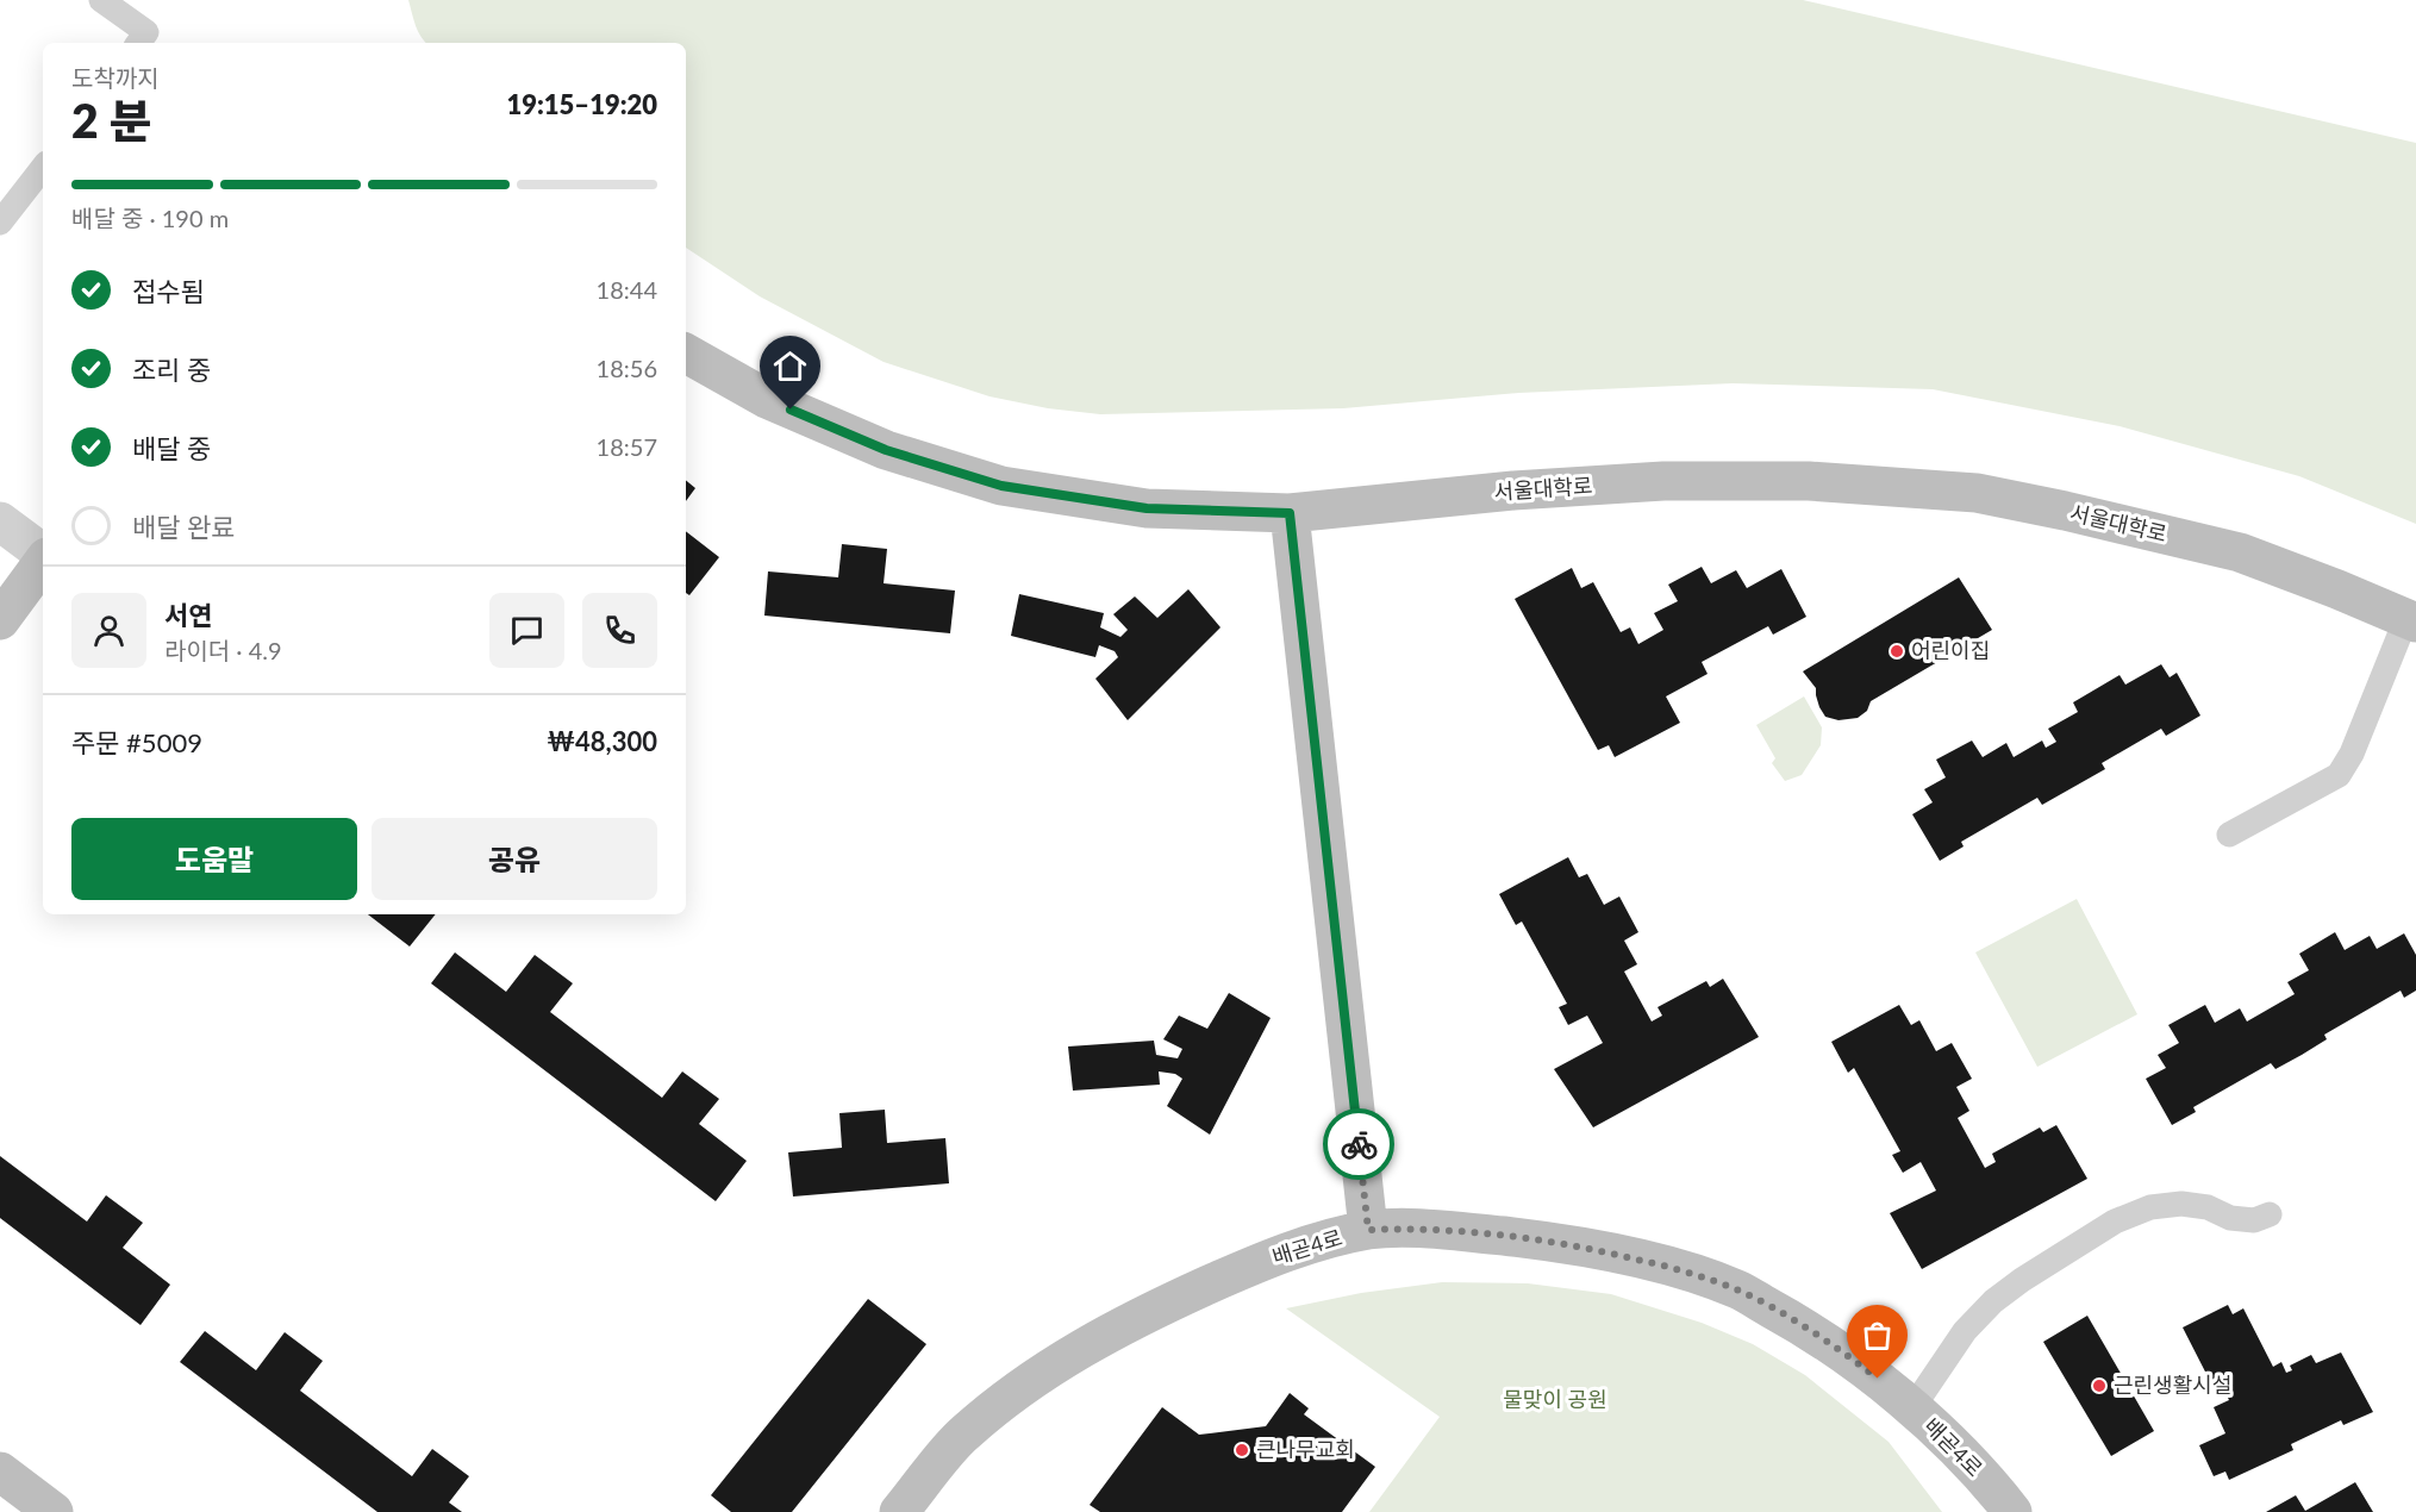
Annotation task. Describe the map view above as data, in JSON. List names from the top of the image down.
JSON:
{
  "streets": {
    "street": ["서울대학로", "배곧4로"]
  },
  "parks": ["물맞이 공원"],
  "places": ["어린이집", "근린생활시설", "큰나무교회"],
  "page": {
    "heading": ["2 분", "도착까지", "19:15–19:20"],
    "panel": [
      "서연",
      "라이더 · 4.9",
      "주문 #5009",
      "₩48,300"
    ],
    "bar": "배달 중 · 190 m",
    "list": [
      ["접수됨", "18:44"],
      ["조리 중", "18:56"],
      ["배달 중", "18:57"],
      "배달 완료"
    ],
    "buttons": ["도움말", "공유"]
  }
}
